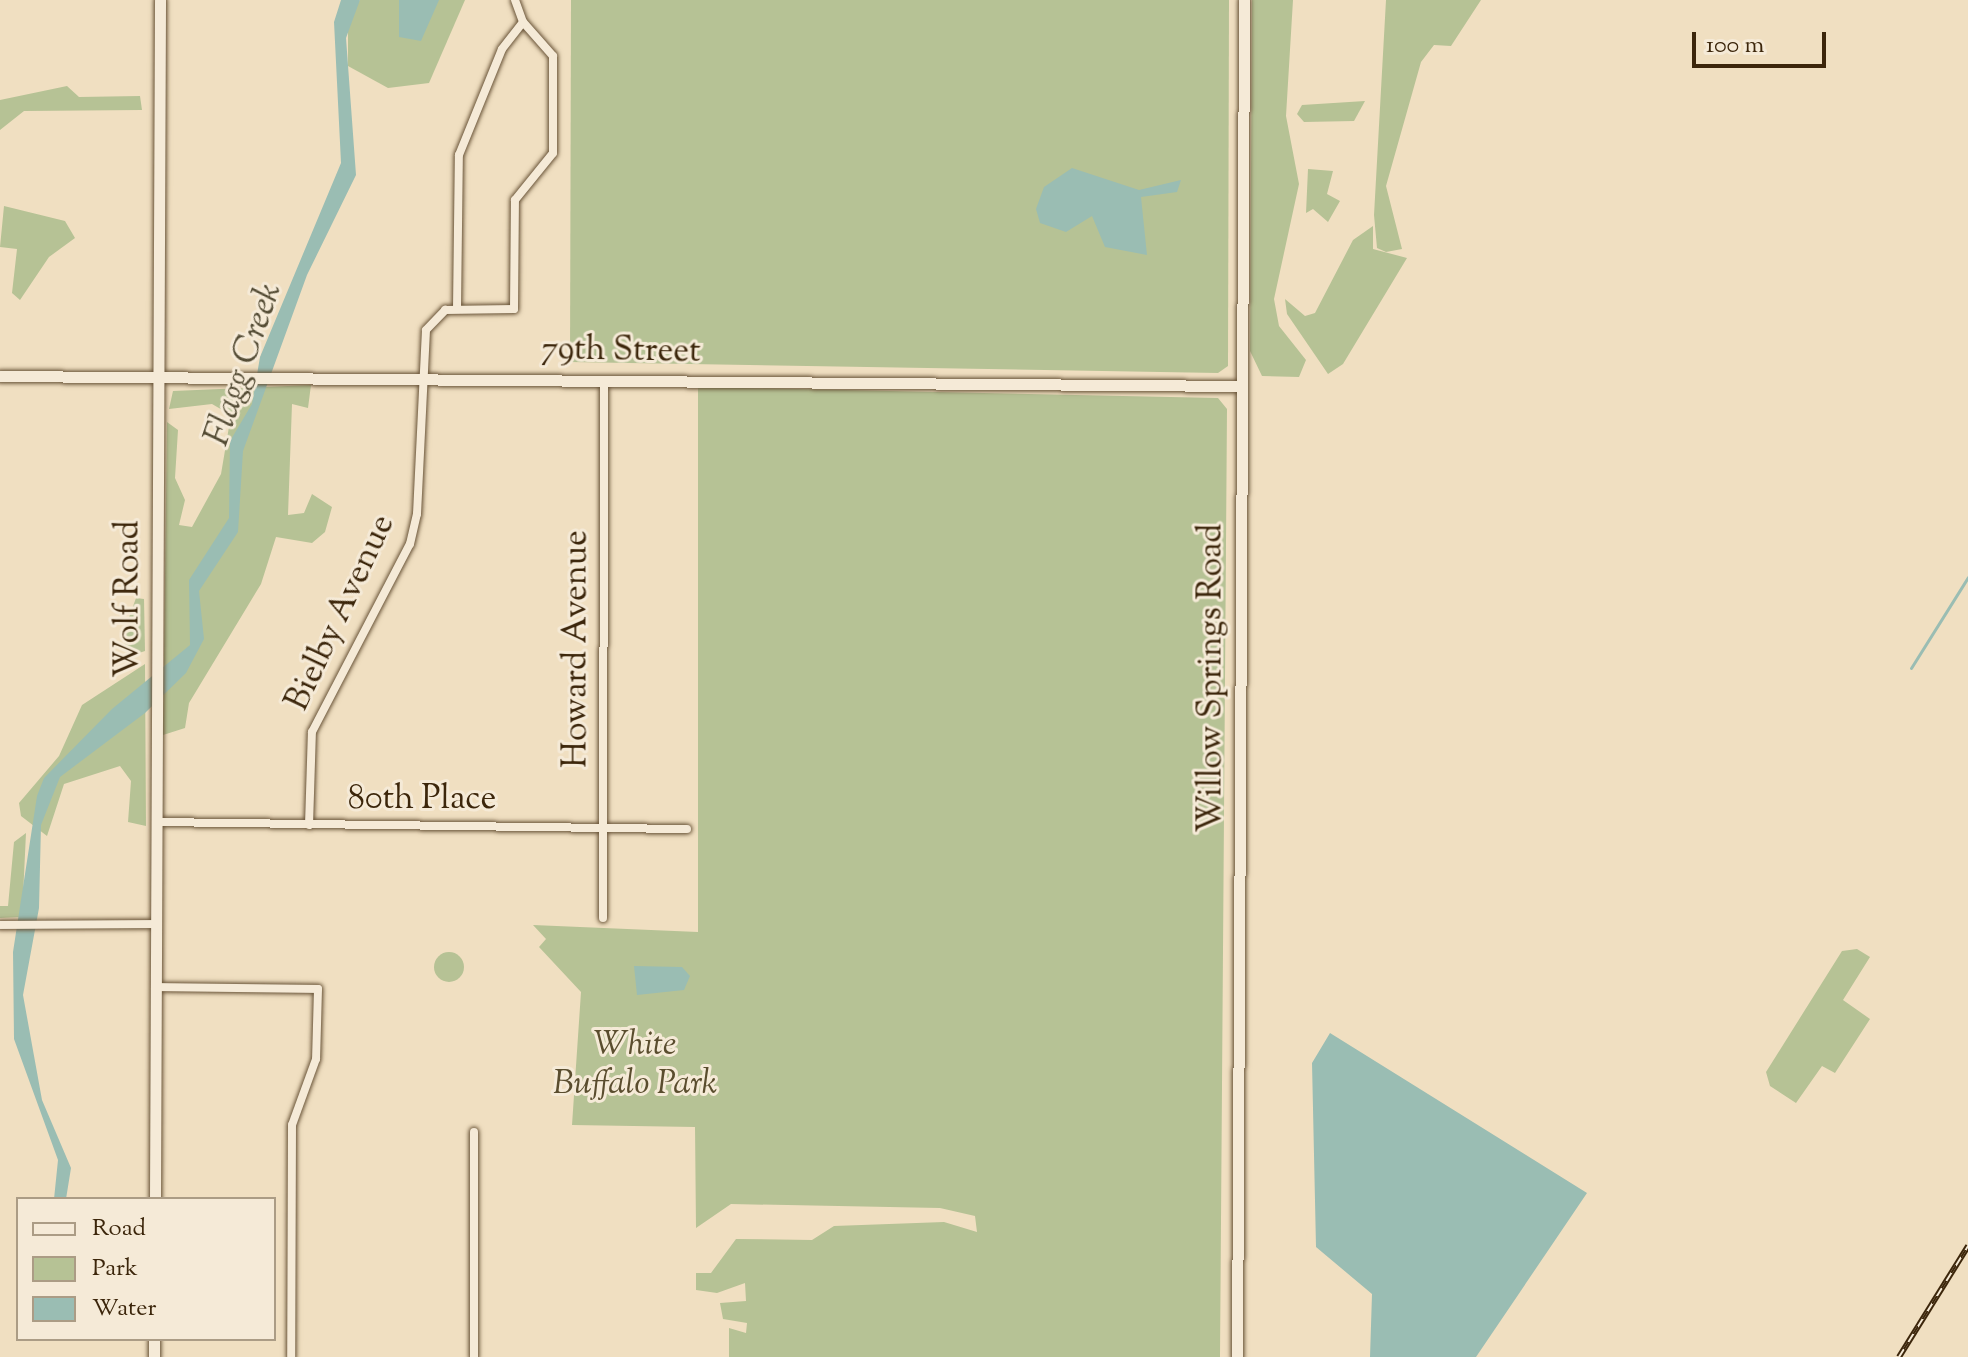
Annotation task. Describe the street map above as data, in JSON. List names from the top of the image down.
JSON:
{
  "streets": {
    "street": [
      "79th Street",
      "Wolf Road",
      "Bielby Avenue",
      "Howard Avenue",
      "Willow Springs Road",
      "80th Place"
    ]
  },
  "crossings": [
    ["79th Street", "Wolf Road"],
    ["79th Street", "Bielby Avenue"],
    ["79th Street", "Howard Avenue"],
    ["79th Street", "Willow Springs Road"],
    ["Wolf Road", "80th Place"],
    ["Bielby Avenue", "80th Place"],
    ["Howard Avenue", "80th Place"]
  ],
  "water": ["Flagg Creek"],
  "parks": ["White Buffalo Park"],
  "legend": ["Road", "Park", "Water"],
  "scale_bar": "100 m"
}
